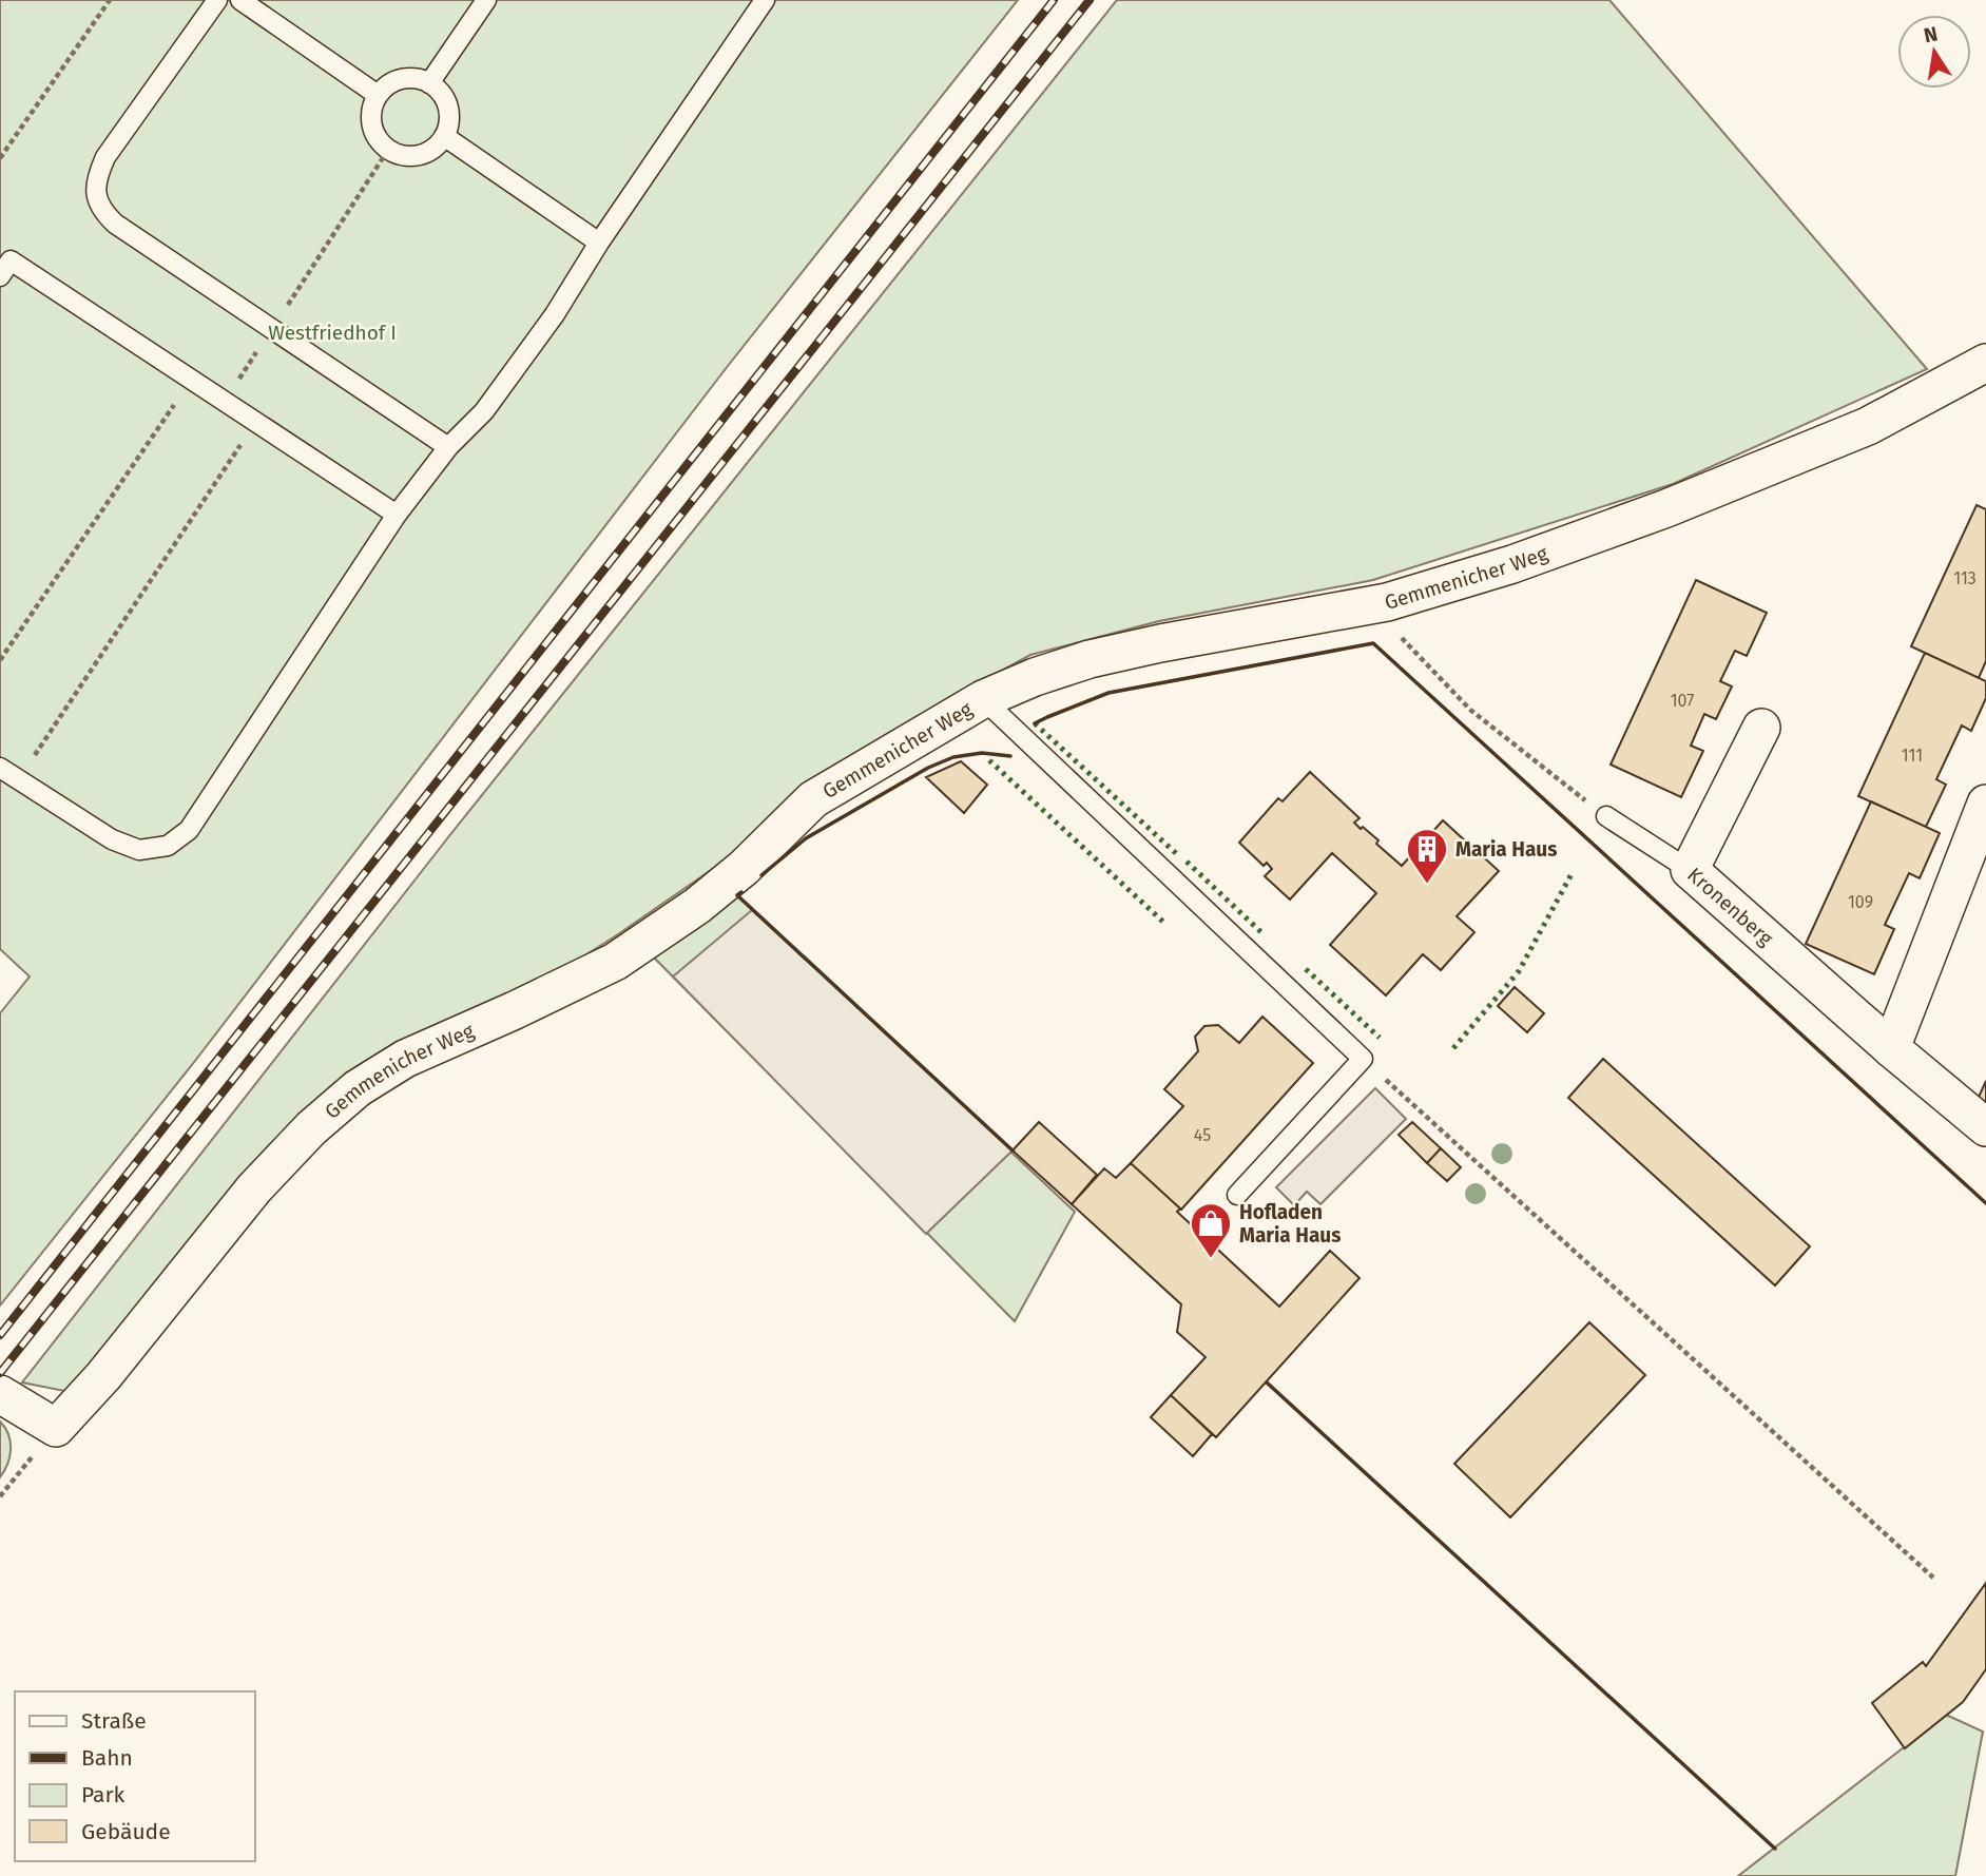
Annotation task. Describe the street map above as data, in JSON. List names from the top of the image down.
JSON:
{
  "streets": {
    "street": ["Gemmenicher Weg", "Kronenberg"]
  },
  "parks": ["Westfriedhof I"],
  "places": {
    "building": ["Maria Haus"],
    "shop": ["Hofladen Maria Haus"]
  },
  "house_numbers": [
    "113",
    "107",
    "111",
    "109",
    "45"
  ],
  "legend": [
    "Straße",
    "Bahn",
    "Park",
    "Gebäude"
  ],
  "north": "top"
}
